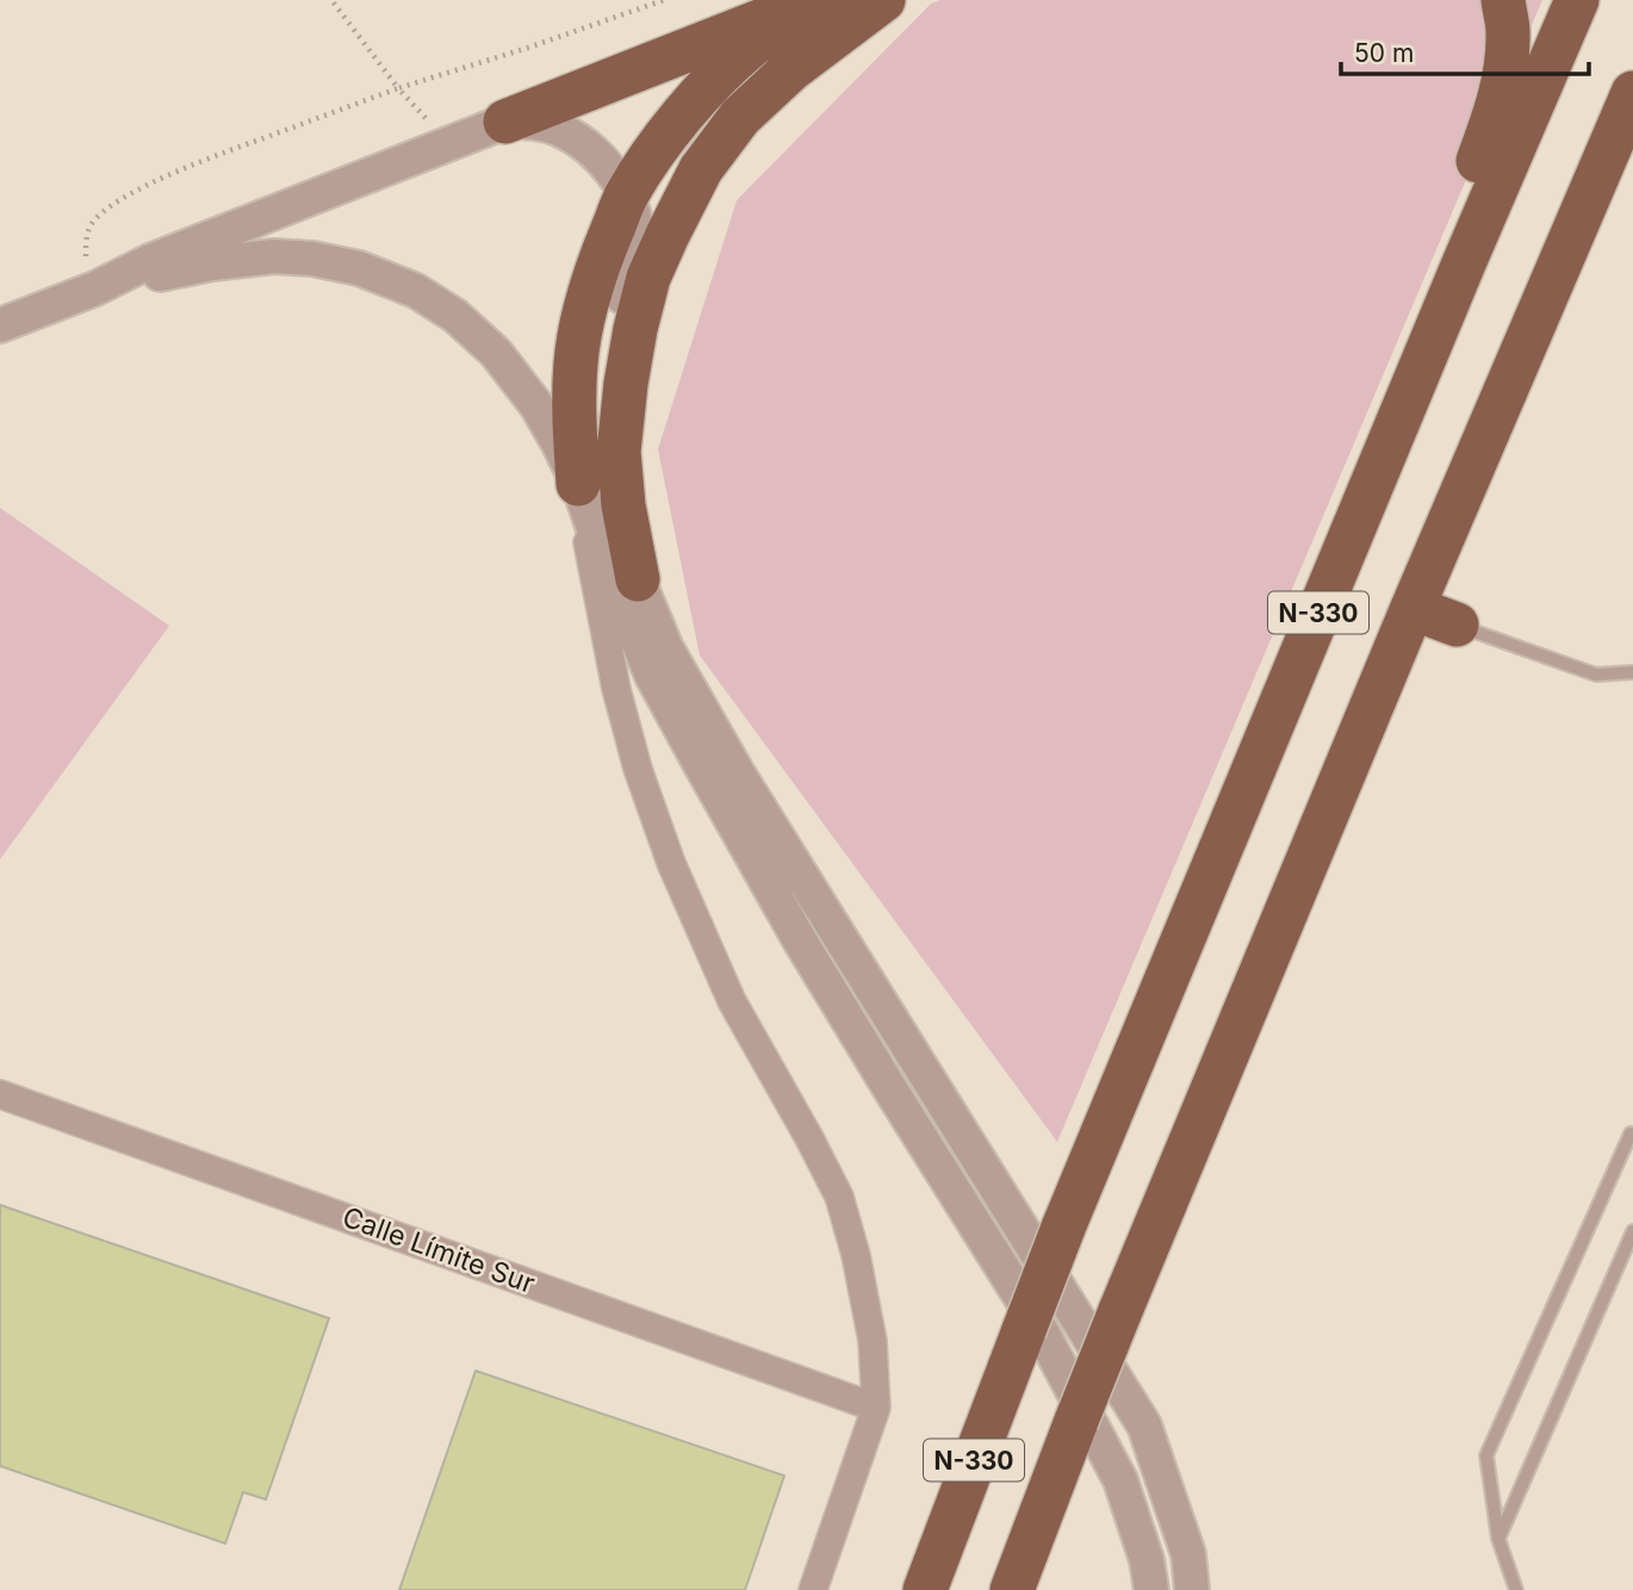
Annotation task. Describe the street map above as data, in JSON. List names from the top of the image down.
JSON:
{
  "streets": {
    "highway": ["N-330"],
    "street": ["Calle Límite Sur"]
  },
  "scale_bar": "50 m"
}
